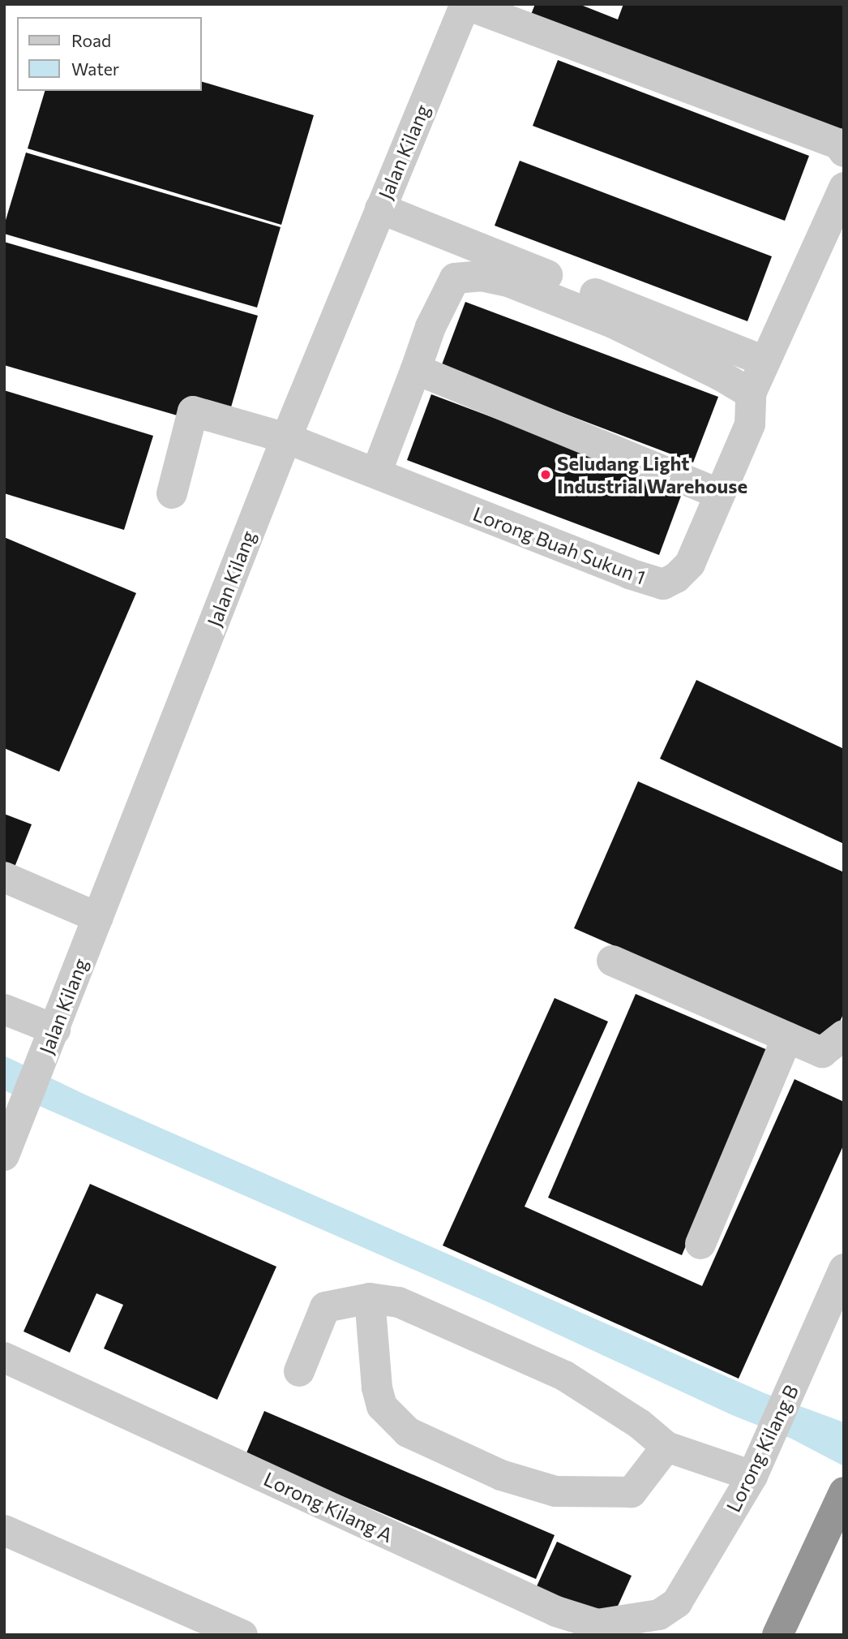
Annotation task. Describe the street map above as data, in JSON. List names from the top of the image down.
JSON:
{
  "streets": {
    "street": [
      "Jalan Kilang",
      "Lorong Buah Sukun 1",
      "Lorong Kilang B",
      "Lorong Kilang A"
    ]
  },
  "crossings": [
    ["Jalan Kilang", "Lorong Buah Sukun 1"],
    ["Lorong Kilang B", "Lorong Kilang A"]
  ],
  "places": ["Seludang Light Industrial Warehouse"],
  "legend": ["Road", "Water"]
}
